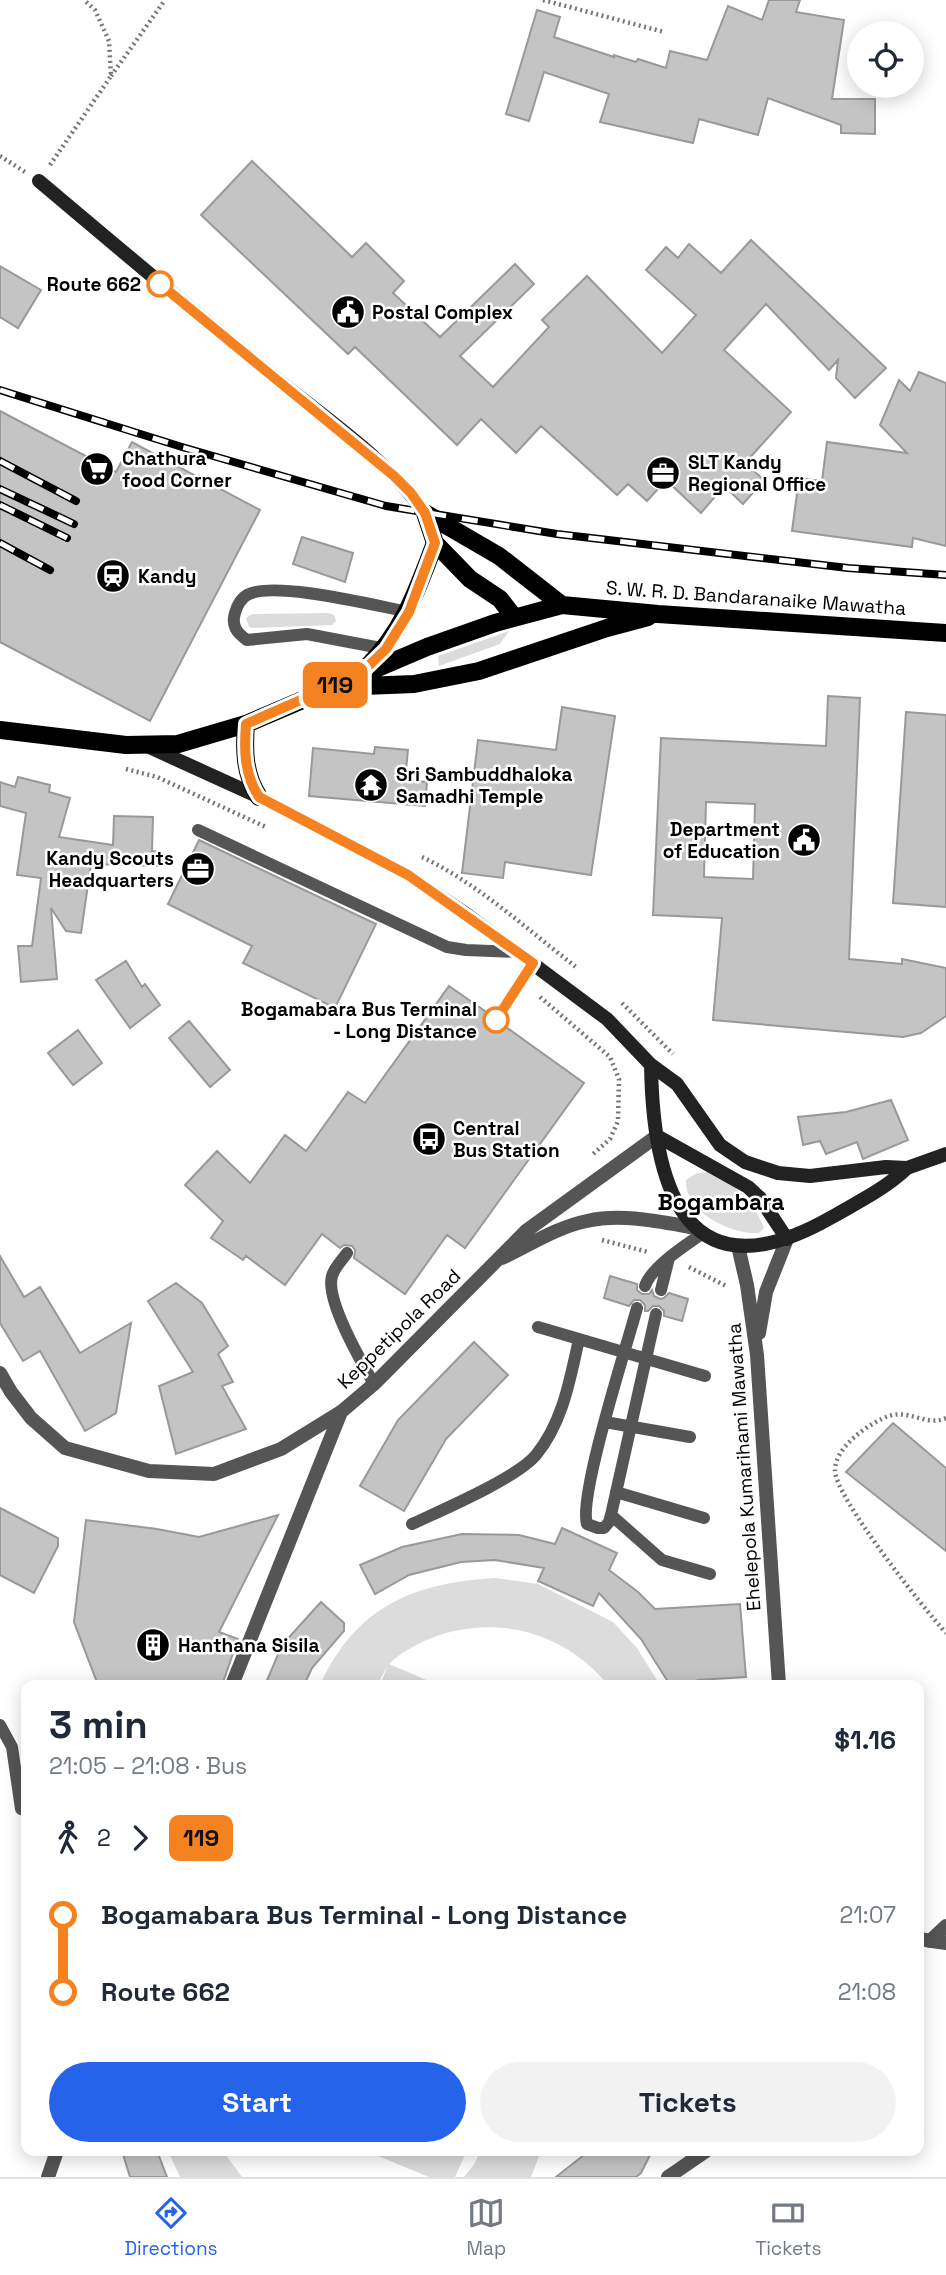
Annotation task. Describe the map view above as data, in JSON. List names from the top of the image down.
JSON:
{
  "streets": {
    "main road": ["S. W. R. D. Bandaranaike Mawatha"],
    "street": ["Keppetipola Road", "Ehelepola Kumarihami Mawatha"]
  },
  "districts": ["Bogambara"],
  "places": {
    "other": ["Route 662", "Bogamabara Bus Terminal - Long Distance"],
    "public building": ["Postal Complex", "Department of Education"],
    "supermarket": ["Chathura food Corner"],
    "office": ["SLT Kandy Regional Office", "Kandy Scouts Headquarters"],
    "station": ["Kandy"],
    "temple": ["Sri Sambuddhaloka Samadhi Temple"],
    "bus stop": ["Central Bus Station"],
    "building": ["Hanthana Sisila"]
  },
  "lines": ["bus line 119"],
  "page": {
    "on_map": "119",
    "heading": ["3 min", "21:05 – 21:08 · Bus", "$1.16"],
    "legs": ["2", "119"],
    "list": [
      {
        "name": "Bogamabara Bus Terminal - Long Distance",
        "value": "21:07"
      },
      {
        "name": "Route 662",
        "value": "21:08"
      }
    ],
    "buttons": ["Start", "Tickets"],
    "tabs": ["Directions", "Map", "Tickets"]
  }
}
